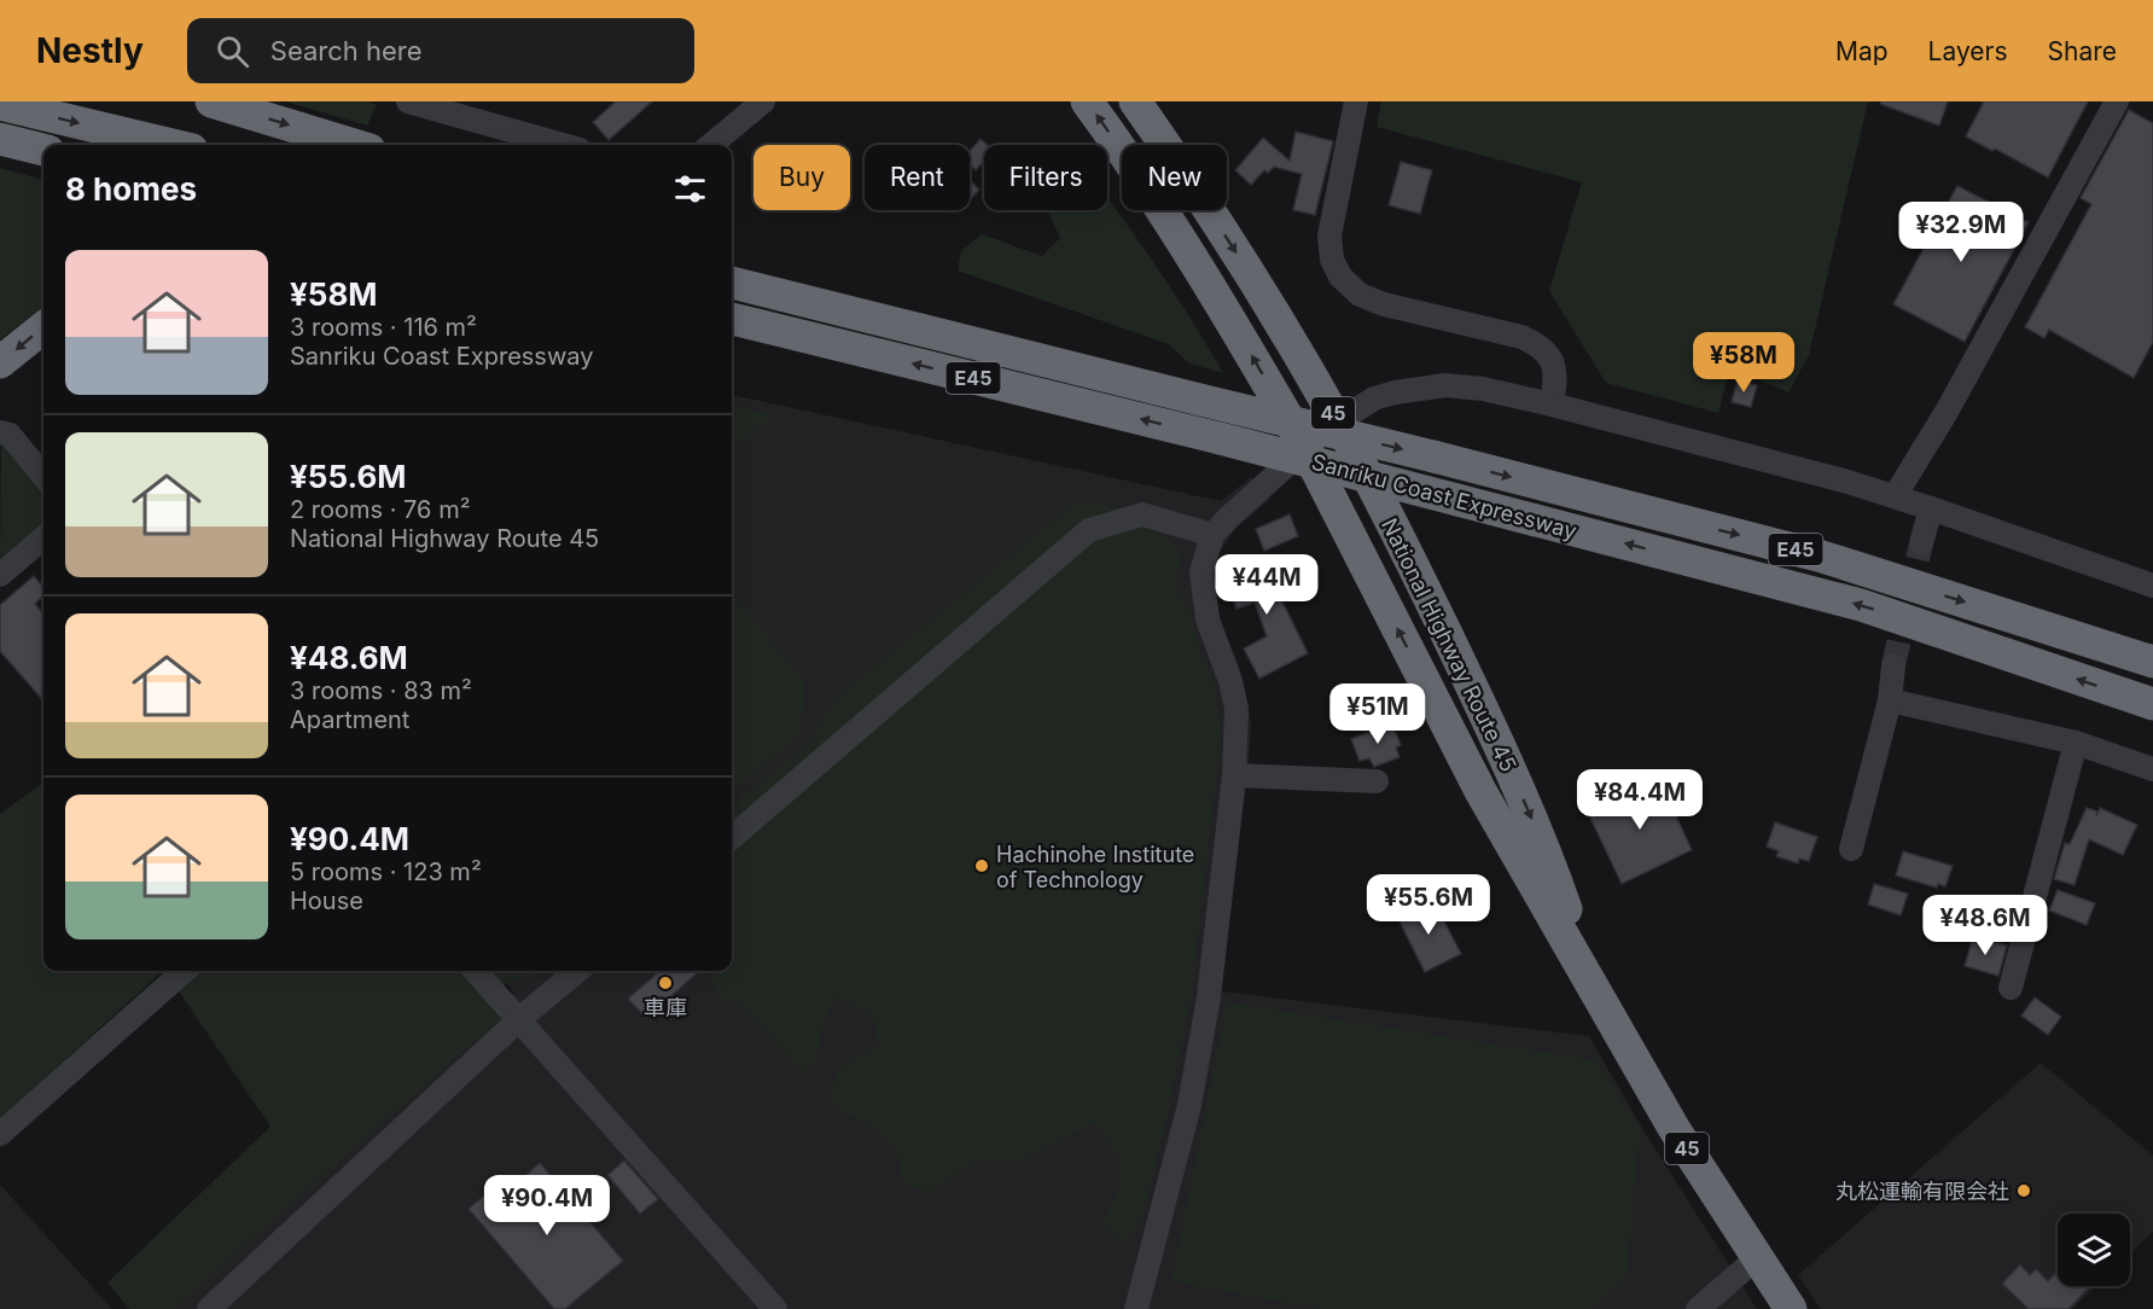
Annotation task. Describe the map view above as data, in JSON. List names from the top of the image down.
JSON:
{
  "streets": {
    "highway": [
      "E45",
      "45",
      "Sanriku Coast Expressway",
      "National Highway Route 45"
    ]
  },
  "places": ["Hachinohe Institute of Technology", "車庫", "丸松運輸有限会社"],
  "page": {
    "header": "Nestly",
    "search": "Search here",
    "nav": ["Map", "Layers", "Share"],
    "chip": [
      "Buy",
      "Rent",
      "Filters",
      "New"
    ],
    "heading": "8 homes",
    "price": [
      "¥32.9M",
      "¥58M",
      "¥44M",
      "¥51M",
      "¥84.4M",
      "¥55.6M",
      "¥48.6M",
      "¥90.4M"
    ],
    "list": [
      {
        "name": "¥58M",
        "note": "3 rooms · 116 m² · Sanriku Coast Expressway"
      },
      {
        "name": "¥55.6M",
        "note": "2 rooms · 76 m² · National Highway Route 45"
      },
      {
        "name": "¥48.6M",
        "note": "3 rooms · 83 m² · Apartment"
      },
      {
        "name": "¥90.4M",
        "note": "5 rooms · 123 m² · House"
      }
    ]
  }
}
